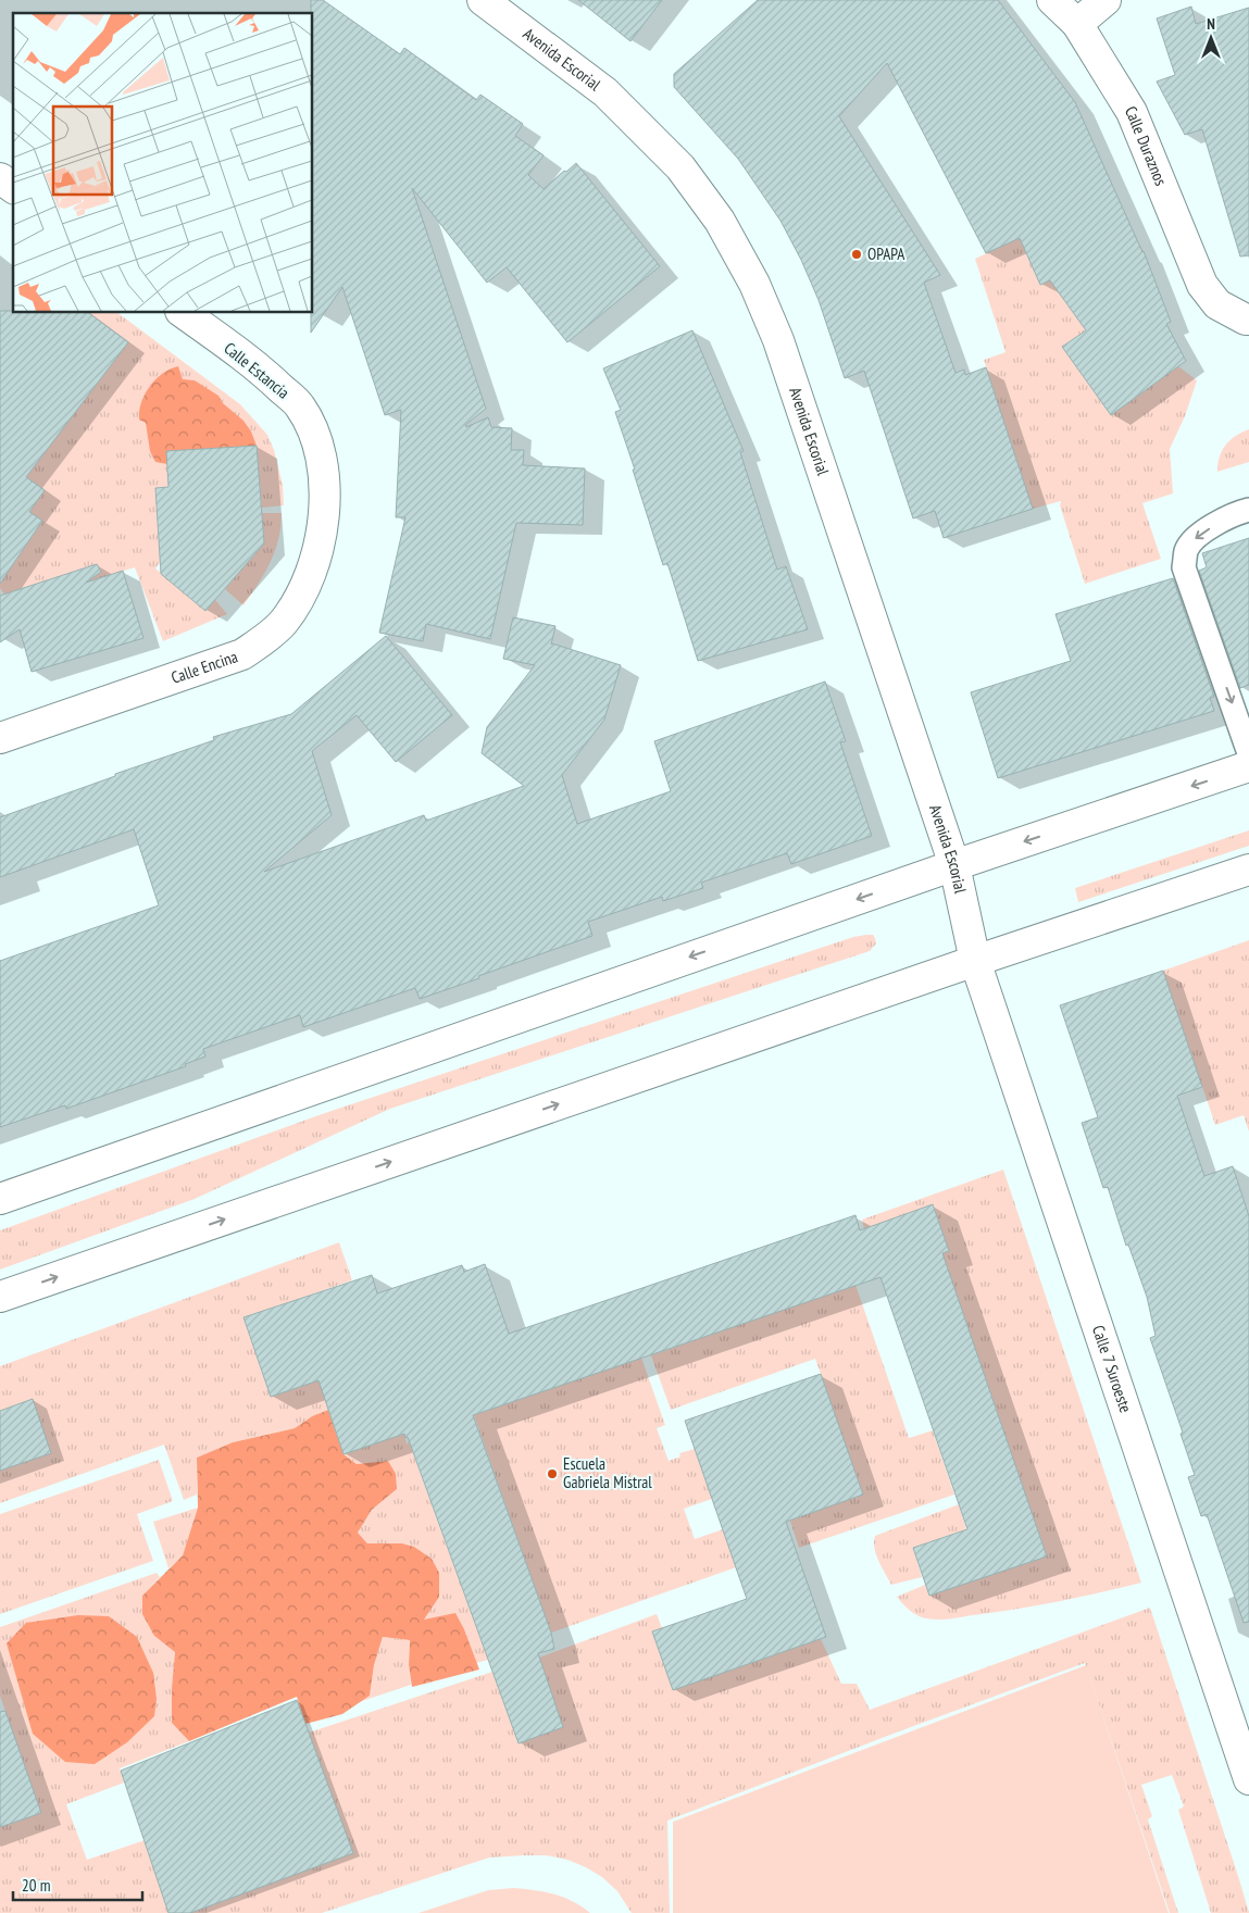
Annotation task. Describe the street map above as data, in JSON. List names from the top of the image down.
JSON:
{
  "streets": {
    "street": [
      "Avenida Escorial",
      "Calle Duraznos",
      "Calle Estancia",
      "Calle Encina",
      "Calle 7 Suroeste"
    ]
  },
  "crossings": [
    ["Avenida Escorial", "Calle 7 Suroeste"],
    ["Calle Estancia", "Calle Encina"]
  ],
  "places": ["OPAPA", "Escuela Gabriela Mistral"],
  "scale_bar": "20 m",
  "north": "top"
}
